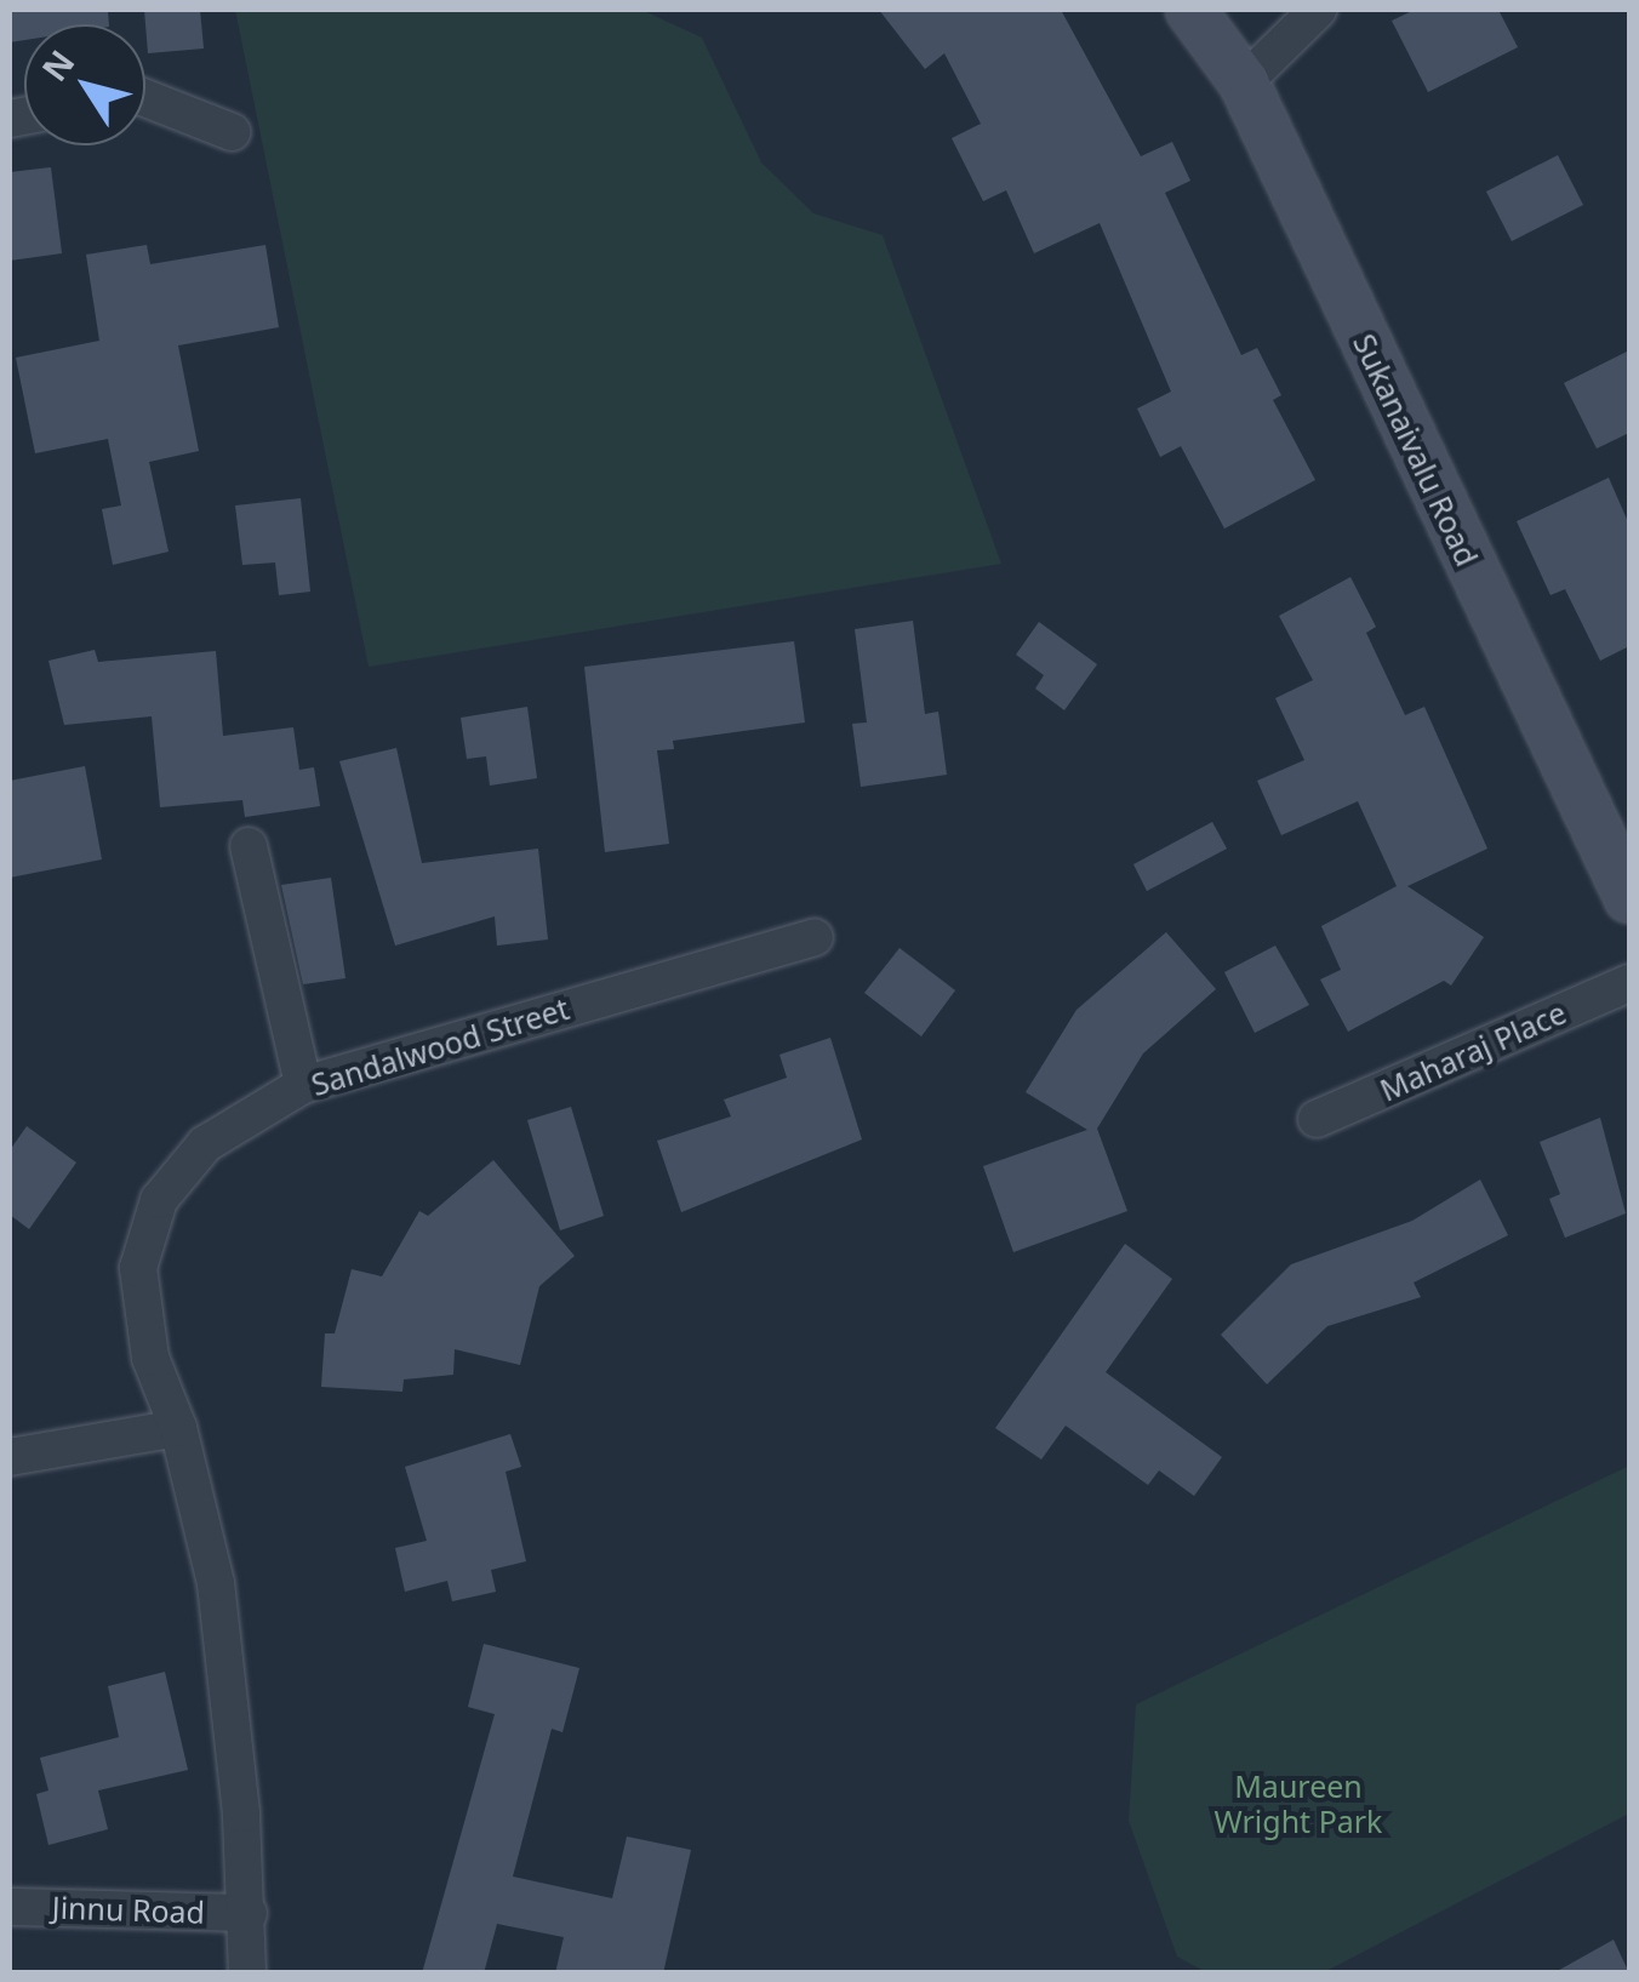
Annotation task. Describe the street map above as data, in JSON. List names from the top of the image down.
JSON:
{
  "streets": {
    "main road": ["Sukanaivalu Road"],
    "street": ["Sandalwood Street", "Maharaj Place", "Jinnu Road"]
  },
  "crossings": [
    ["Sandalwood Street", "Jinnu Road"]
  ],
  "parks": ["Maureen Wright Park"],
  "north": "top left"
}
